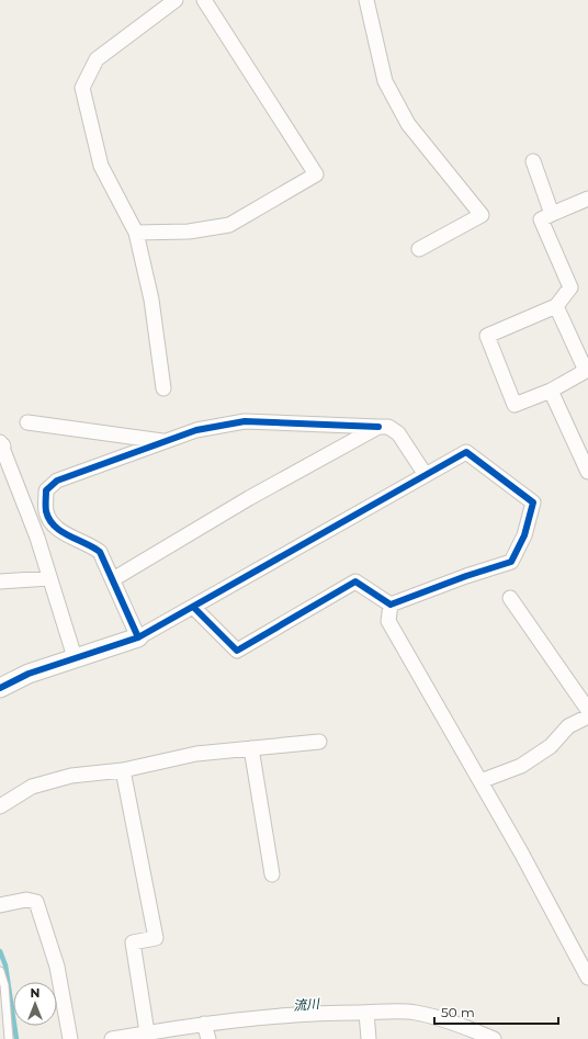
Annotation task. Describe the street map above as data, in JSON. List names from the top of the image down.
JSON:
{
  "water": ["流川"],
  "scale_bar": "50 m",
  "north": "top"
}
